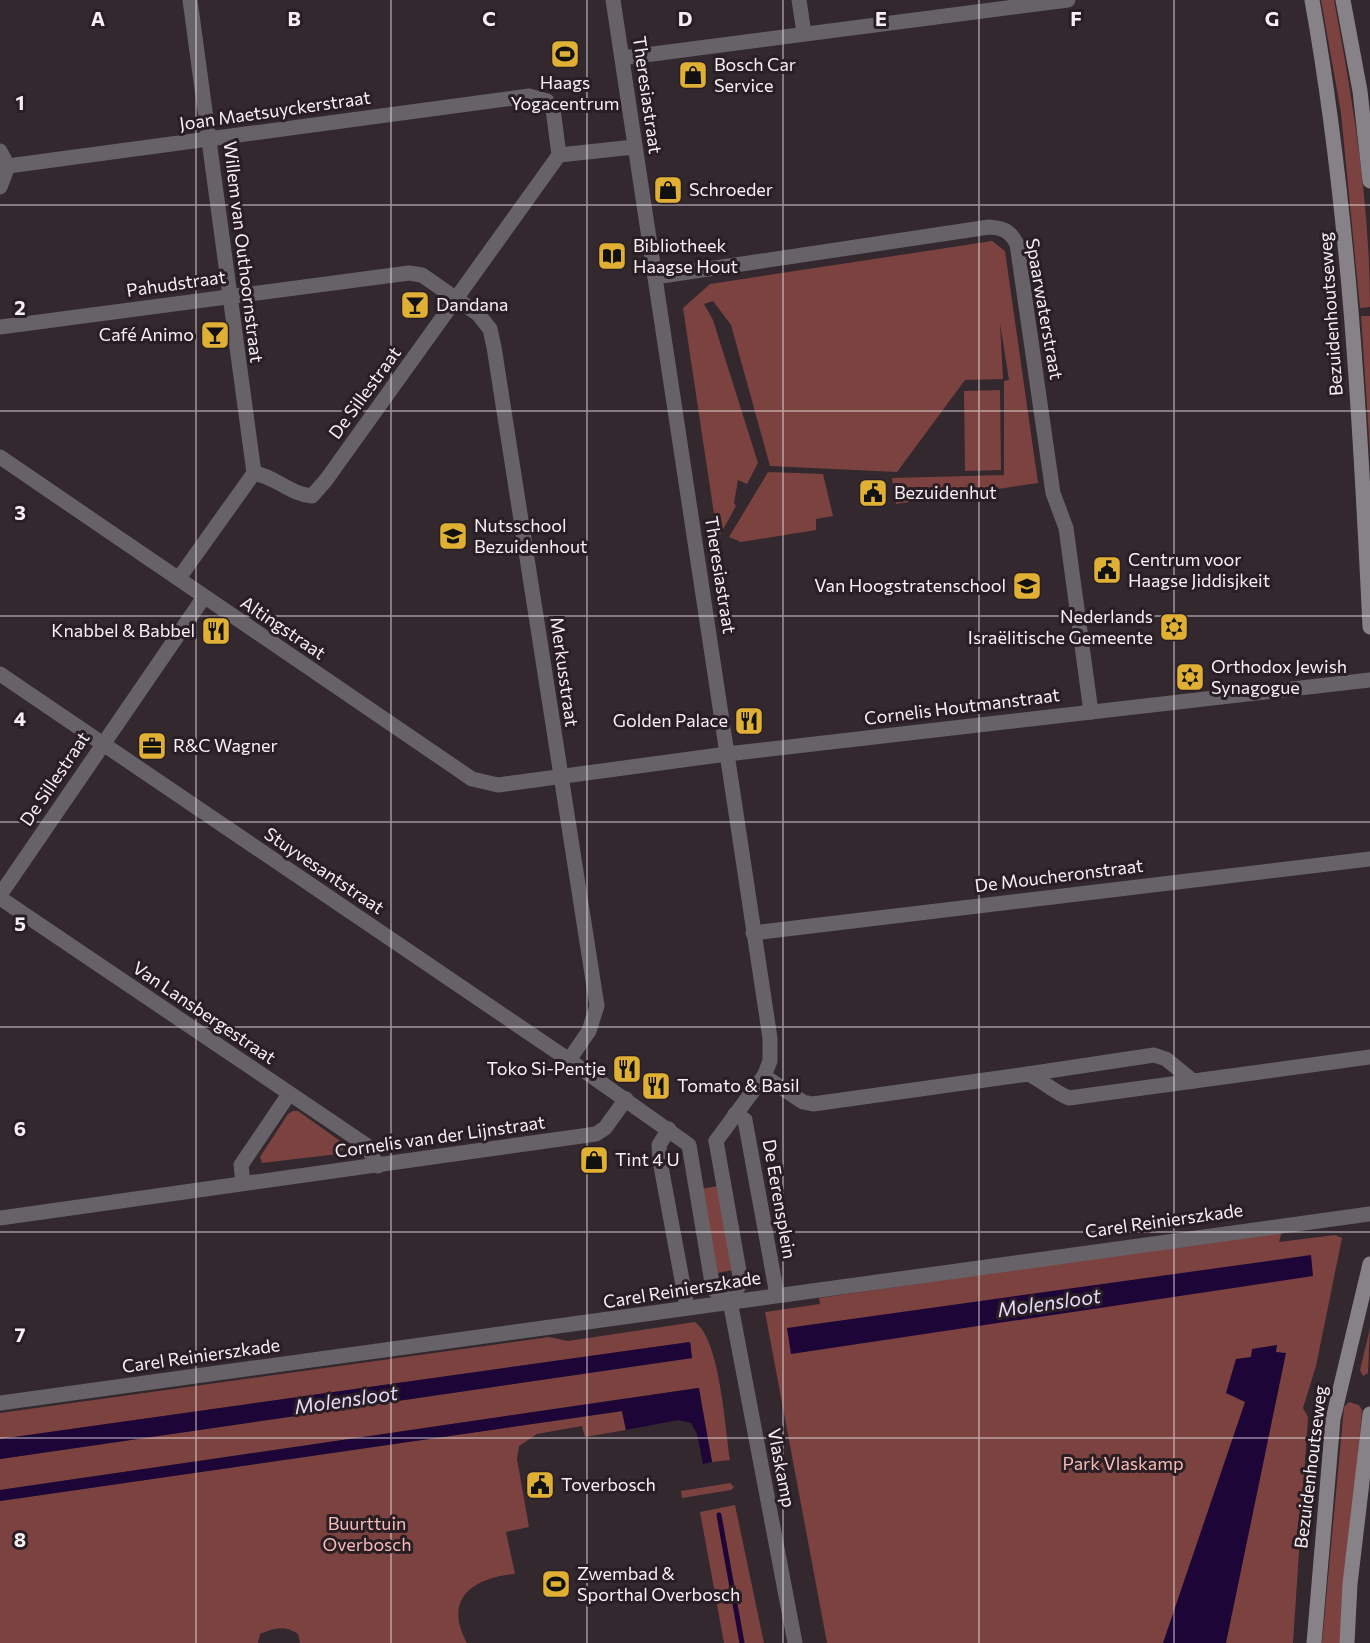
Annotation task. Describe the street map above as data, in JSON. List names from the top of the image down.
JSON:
{
  "streets": {
    "main road": ["Bezuidenhoutseweg"],
    "street": [
      "Theresiastraat",
      "Joan Maetsuyckerstraat",
      "Willem van Outhoornstraat",
      "Pahudstraat",
      "Spaarwaterstraat",
      "De Sillestraat",
      "Altingstraat",
      "Merkusstraat",
      "Cornelis Houtmanstraat",
      "Stuyvesantstraat",
      "De Moucheronstraat",
      "Van Lansbergestraat",
      "Cornelis van der Lijnstraat",
      "De Eerensplein",
      "Carel Reinierszkade",
      "Vlaskamp"
    ]
  },
  "crossings": [
    ["Theresiastraat", "Spaarwaterstraat"],
    ["Theresiastraat", "Cornelis Houtmanstraat"],
    ["Theresiastraat", "De Moucheronstraat"],
    ["Theresiastraat", "De Eerensplein"],
    ["Joan Maetsuyckerstraat", "Willem van Outhoornstraat"],
    ["Joan Maetsuyckerstraat", "De Sillestraat"],
    ["Willem van Outhoornstraat", "Pahudstraat"],
    ["Willem van Outhoornstraat", "De Sillestraat"],
    ["Pahudstraat", "De Sillestraat"],
    ["Pahudstraat", "Merkusstraat"],
    ["Spaarwaterstraat", "Cornelis Houtmanstraat"],
    ["De Sillestraat", "Altingstraat"],
    ["De Sillestraat", "Merkusstraat"],
    ["De Sillestraat", "Stuyvesantstraat"],
    ["De Sillestraat", "Van Lansbergestraat"],
    ["Altingstraat", "Merkusstraat"],
    ["Altingstraat", "Cornelis Houtmanstraat"],
    ["Merkusstraat", "Cornelis Houtmanstraat"],
    ["Merkusstraat", "Stuyvesantstraat"],
    ["Stuyvesantstraat", "Cornelis van der Lijnstraat"],
    ["Van Lansbergestraat", "Cornelis van der Lijnstraat"],
    ["De Eerensplein", "Carel Reinierszkade"],
    ["Carel Reinierszkade", "Vlaskamp"]
  ],
  "water": ["Molensloot"],
  "parks": ["Park Vlaskamp", "Buurttuin Overbosch"],
  "places": {
    "sports": ["Haags Yogacentrum", "Zwembad & Sporthal Overbosch"],
    "shop": ["Bosch Car Service", "Schroeder", "Tint 4 U"],
    "library": ["Bibliotheek Haagse Hout"],
    "bar": ["Dandana", "Café Animo"],
    "public building": ["Bezuidenhut", "Centrum voor Haagse Jiddisjkeit", "Toverbosch"],
    "school or university": ["Nutsschool Bezuidenhout", "Van Hoogstratenschool"],
    "synagogue": ["Nederlands Israëlitische Gemeente", "Orthodox Jewish Synagogue"],
    "restaurant": [
      "Knabbel & Babbel",
      "Golden Palace",
      "Toko Si-Pentje",
      "Tomato & Basil"
    ],
    "office": ["R&C Wagner"]
  },
  "grid": {
    "columns": [
      "A",
      "B",
      "C",
      "D",
      "E",
      "F",
      "G"
    ],
    "rows": [
      "1",
      "2",
      "3",
      "4",
      "5",
      "6",
      "7",
      "8"
    ]
  }
}
